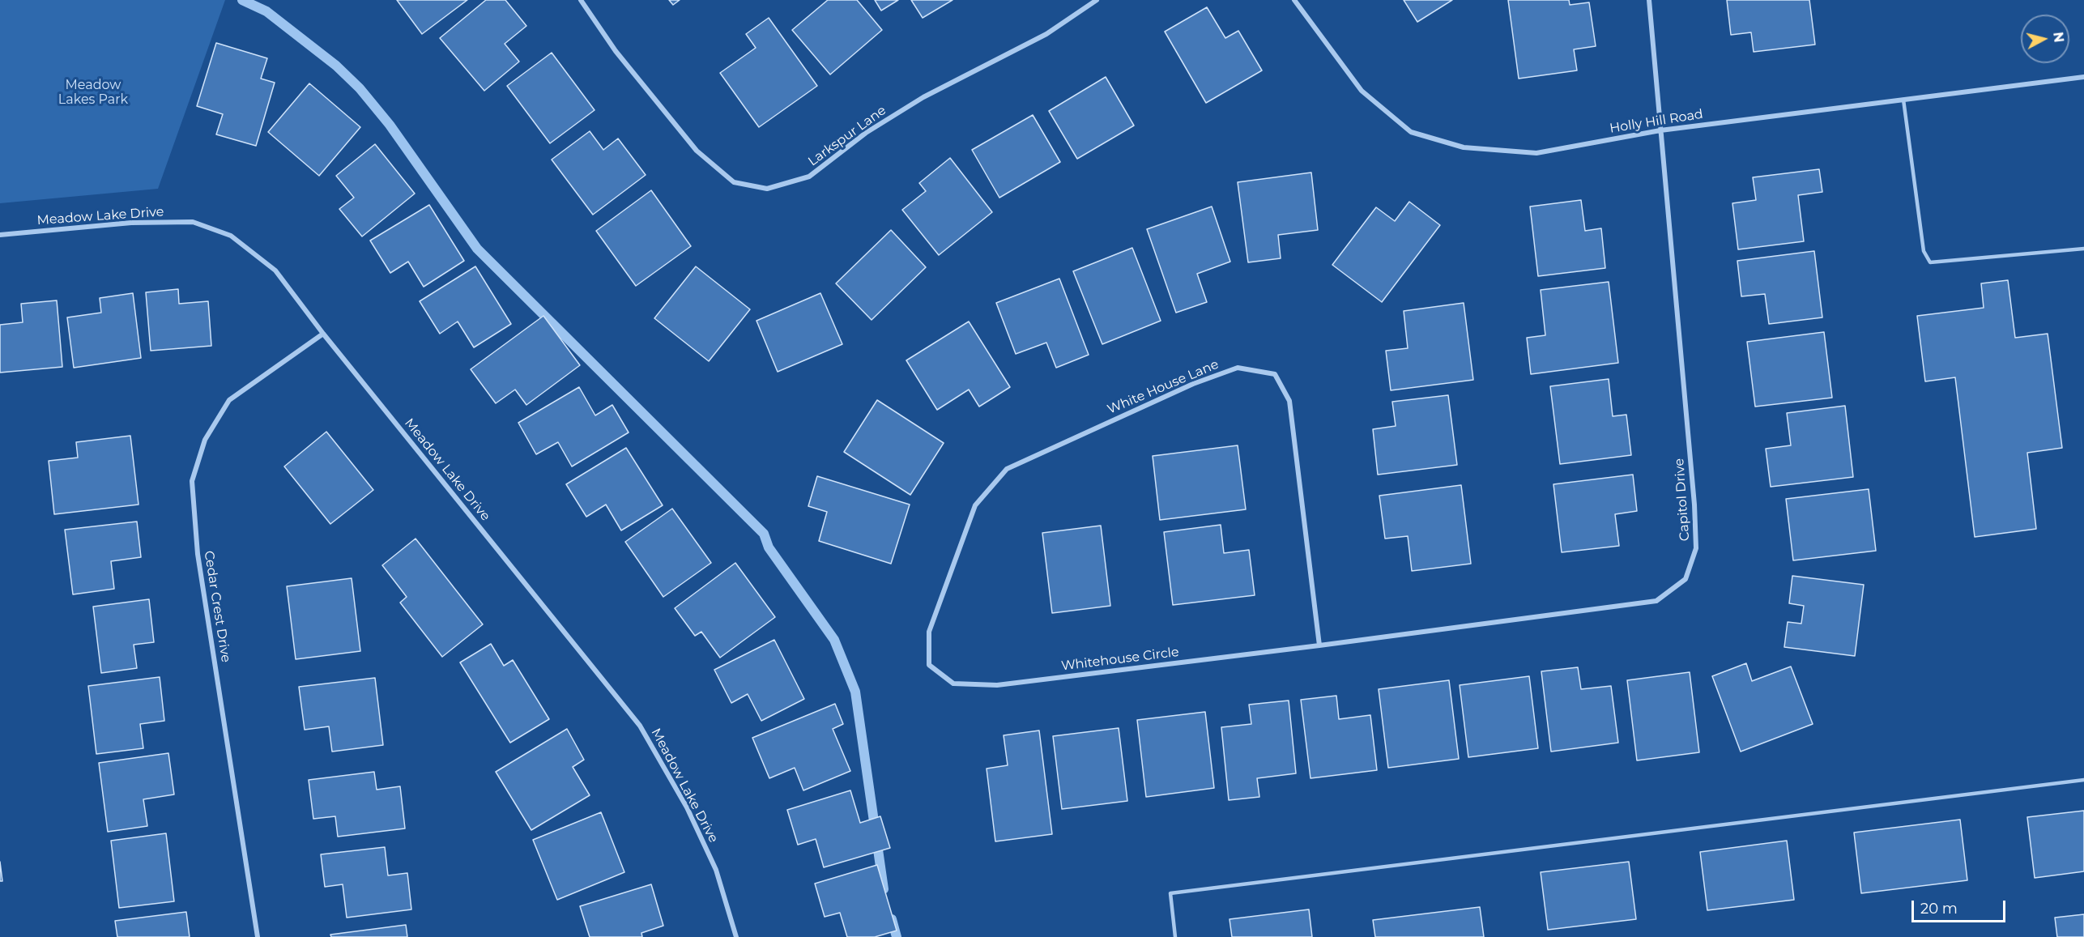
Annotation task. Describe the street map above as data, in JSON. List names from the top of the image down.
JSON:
{
  "streets": {
    "street": [
      "Holly Hill Road",
      "Larkspur Lane",
      "Meadow Lake Drive",
      "White House Lane",
      "Capitol Drive",
      "Cedar Crest Drive",
      "Whitehouse Circle"
    ]
  },
  "crossings": [
    ["Holly Hill Road", "Capitol Drive"],
    ["Meadow Lake Drive", "Cedar Crest Drive"],
    ["White House Lane", "Capitol Drive"],
    ["White House Lane", "Whitehouse Circle"],
    ["Capitol Drive", "Whitehouse Circle"]
  ],
  "parks": ["Meadow Lakes Park"],
  "scale_bar": "20 m",
  "north": "right"
}
